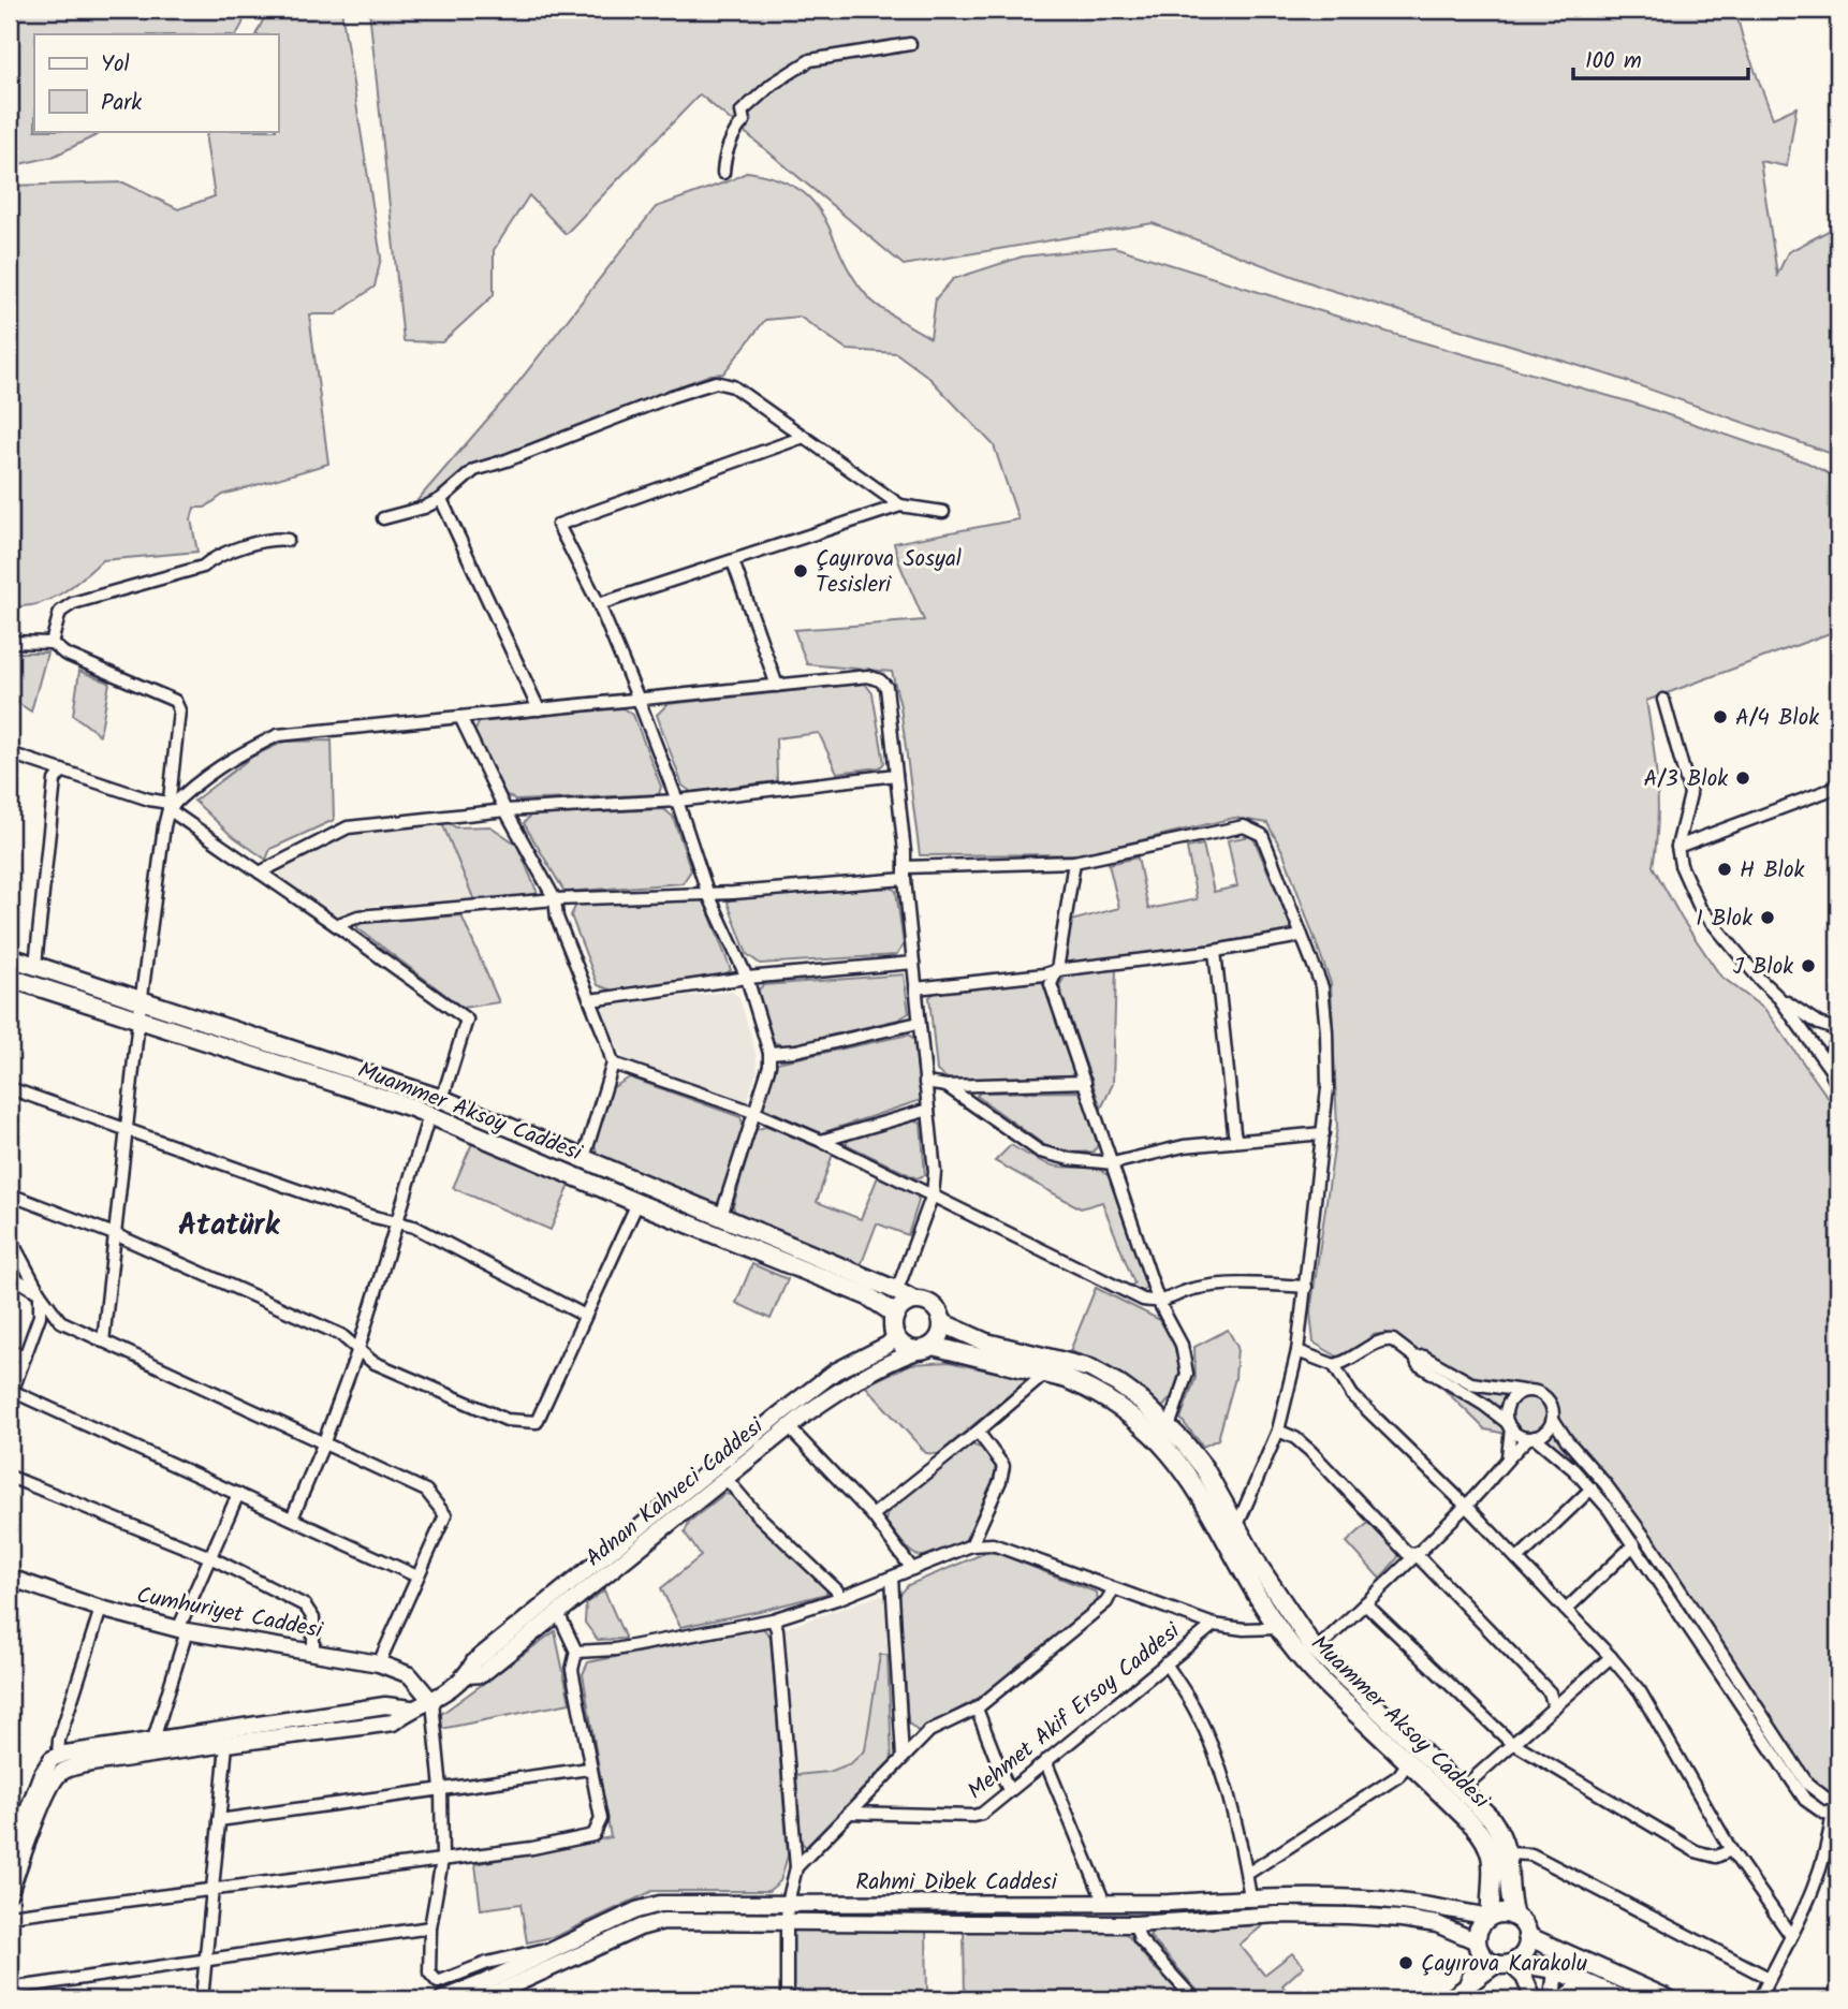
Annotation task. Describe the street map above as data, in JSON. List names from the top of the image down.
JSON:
{
  "streets": {
    "main road": [
      "Muammer Aksoy Caddesi",
      "Adnan Kahveci Caddesi",
      "Cumhuriyet Caddesi",
      "Rahmi Dibek Caddesi"
    ],
    "street": ["Mehmet Akif Ersoy Caddesi"]
  },
  "crossings": [
    ["Muammer Aksoy Caddesi", "Adnan Kahveci Caddesi"],
    ["Muammer Aksoy Caddesi", "Rahmi Dibek Caddesi"],
    ["Adnan Kahveci Caddesi", "Cumhuriyet Caddesi"]
  ],
  "districts": ["Atatürk"],
  "places": [
    "Çayırova Sosyal Tesisleri",
    "A/4 Blok",
    "A/3 Blok",
    "H Blok",
    "I Blok",
    "J Blok",
    "Çayırova Karakolu"
  ],
  "legend": ["Yol", "Park"],
  "scale_bar": "100 m"
}
